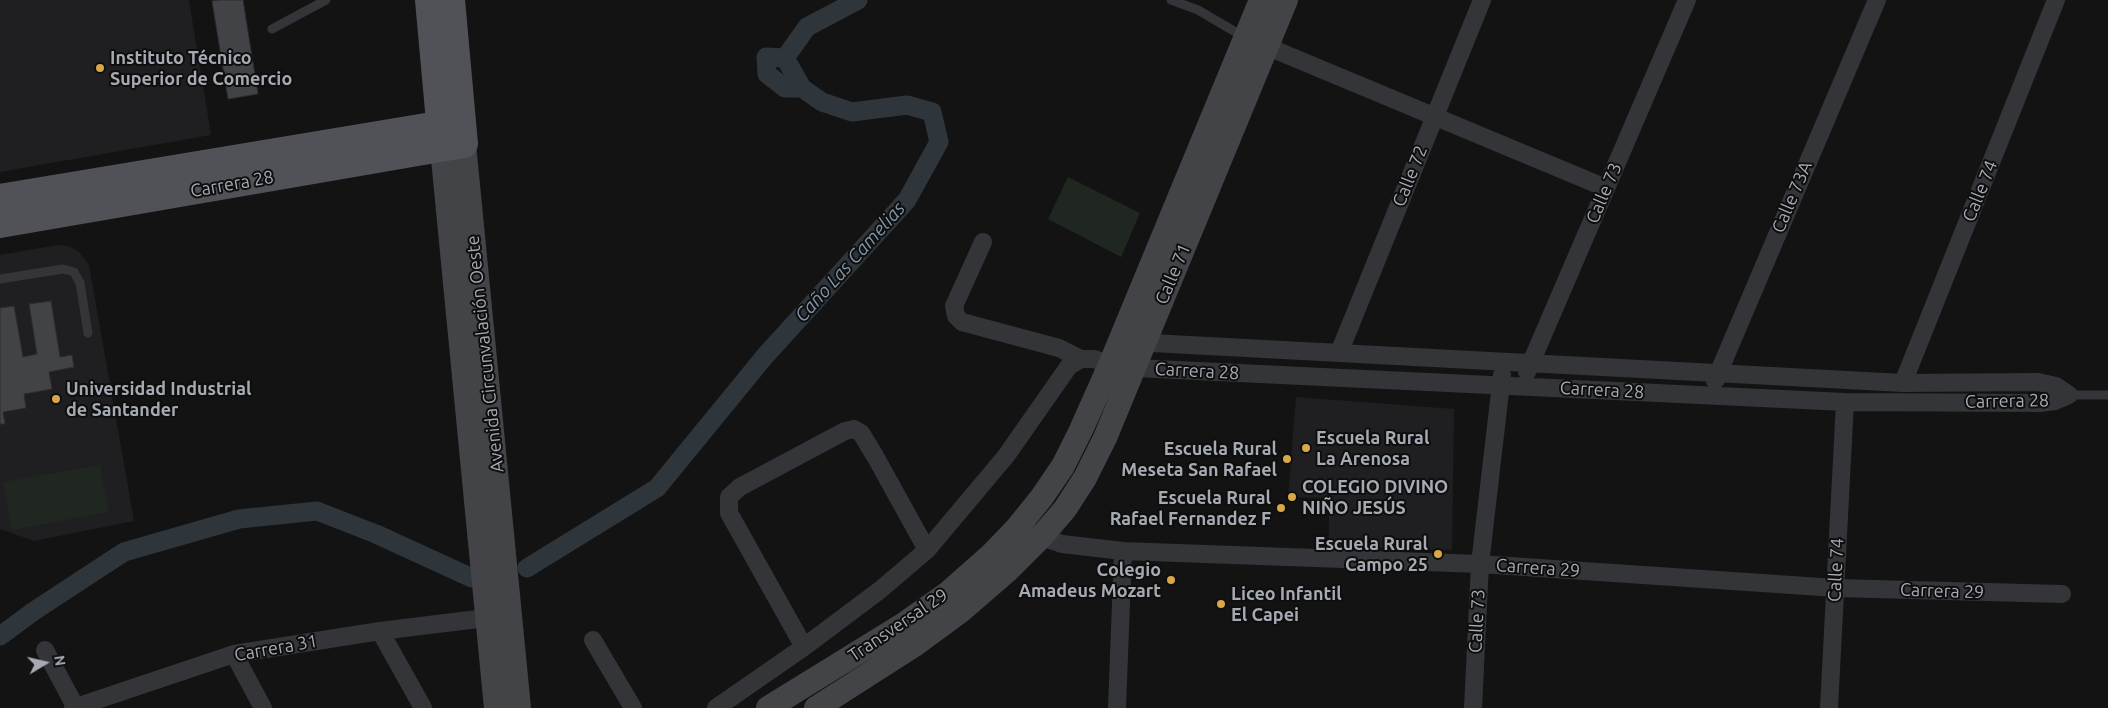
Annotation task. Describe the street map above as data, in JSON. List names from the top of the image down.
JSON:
{
  "streets": {
    "main road": [
      "Carrera 28",
      "Calle 71",
      "Avenida Circunvalación Oeste",
      "Transversal 29"
    ],
    "street": [
      "Calle 72",
      "Calle 74",
      "Calle 73",
      "Calle 73A",
      "Carrera 29",
      "Carrera 31"
    ]
  },
  "crossings": [
    ["Calle 72", "Carrera 28"],
    ["Carrera 28", "Calle 74"],
    ["Carrera 28", "Calle 73"],
    ["Carrera 28", "Calle 73A"],
    ["Carrera 28", "Calle 71"],
    ["Carrera 28", "Avenida Circunvalación Oeste"],
    ["Calle 74", "Carrera 29"],
    ["Calle 73", "Carrera 29"],
    ["Calle 71", "Carrera 29"],
    ["Calle 71", "Transversal 29"],
    ["Avenida Circunvalación Oeste", "Carrera 31"],
    ["Carrera 29", "Transversal 29"]
  ],
  "water": ["Caño Las Camelias"],
  "places": [
    "Instituto Técnico Superior de Comercio",
    "Universidad Industrial de Santander",
    "Escuela Rural La Arenosa",
    "Escuela Rural Meseta San Rafael",
    "COLEGIO DIVINO NIÑO JESÚS",
    "Escuela Rural Rafael Fernandez F",
    "Escuela Rural Campo 25",
    "Colegio Amadeus Mozart",
    "Liceo Infantil El Capei"
  ],
  "north": "right"
}
